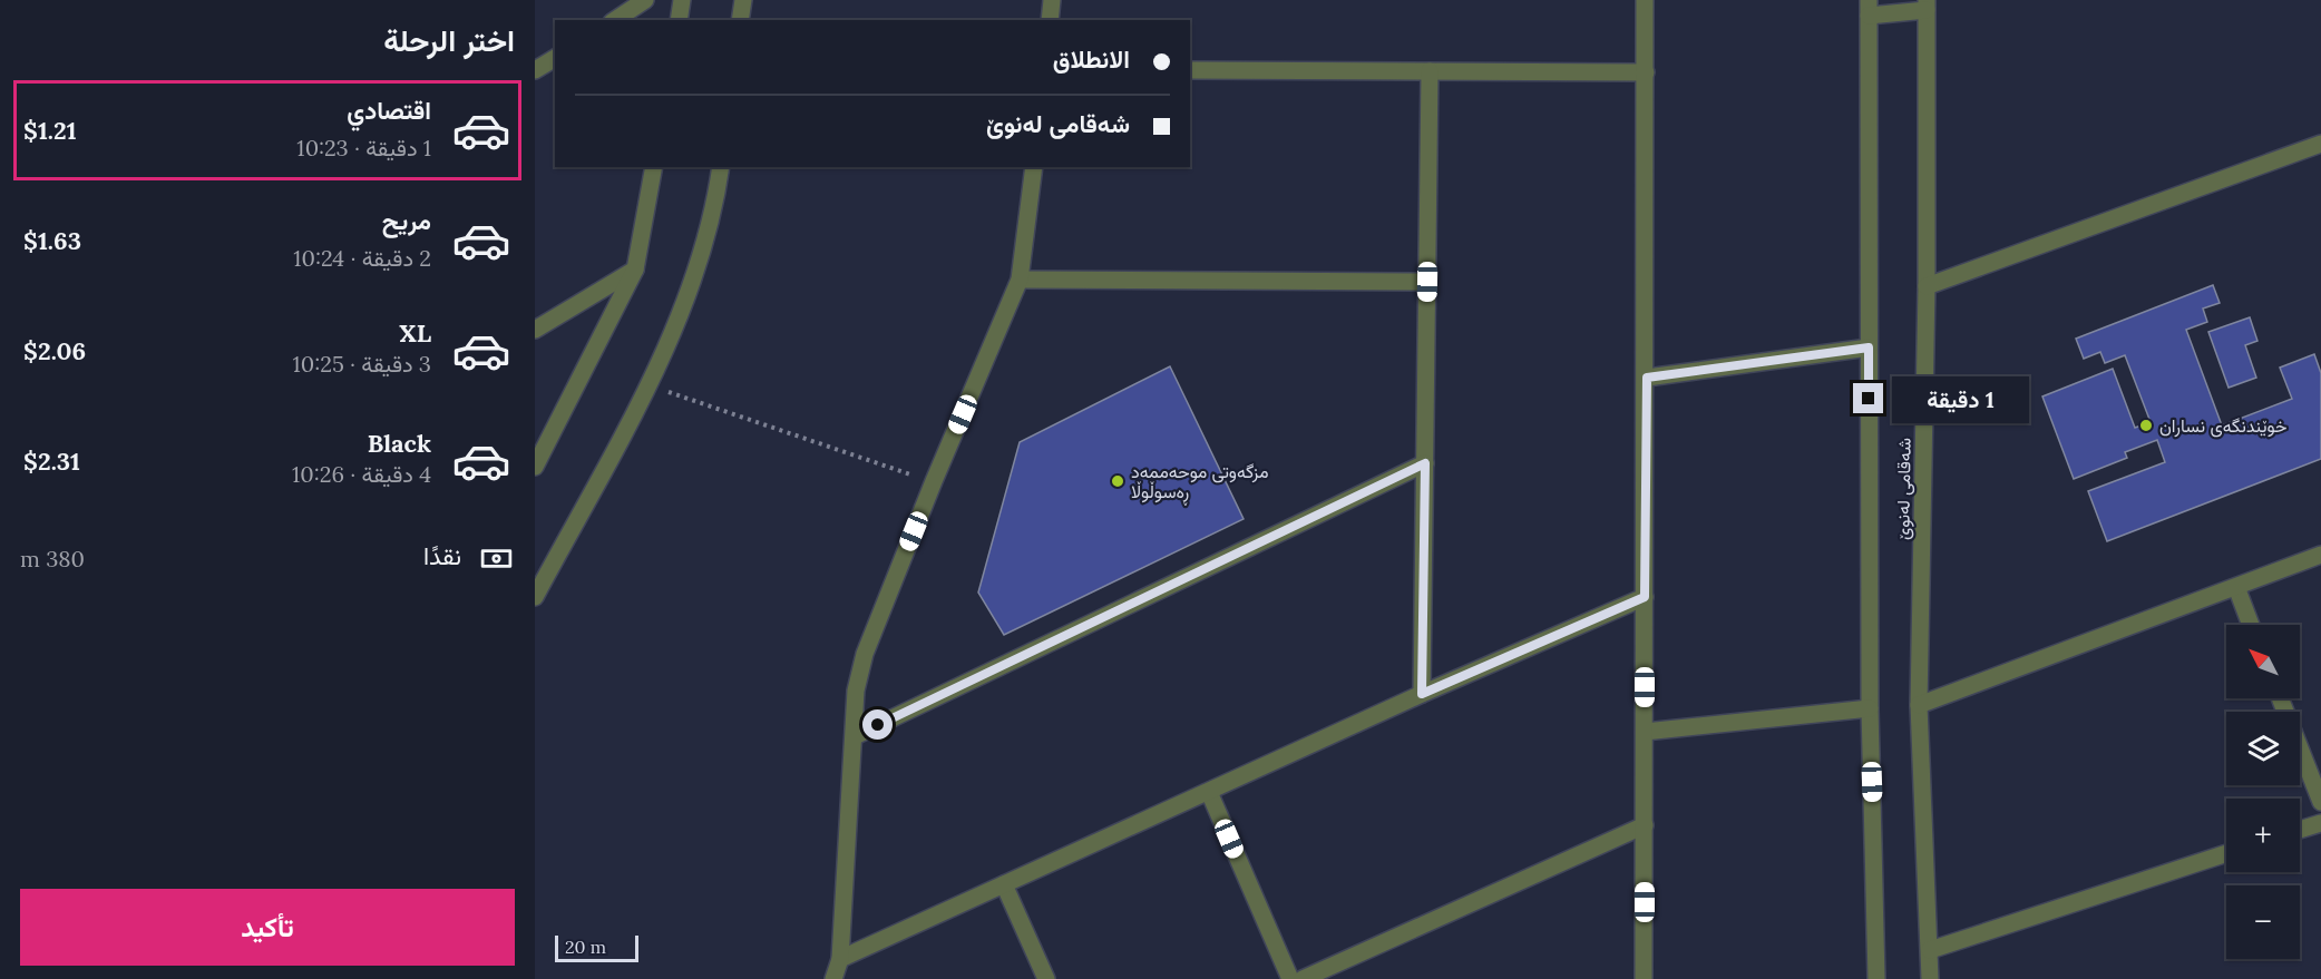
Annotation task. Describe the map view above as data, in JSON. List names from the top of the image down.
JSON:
{
  "streets": {
    "street": ["شەقامی لەنوێ"]
  },
  "places": ["خوێندنگەی نساران", "مزگەوتی موحەممەد ڕەسوڵوڵا"],
  "scale_bar": "20 m",
  "north": "top left",
  "page": {
    "heading": "اختر الرحلة",
    "banner": ["الانطلاق", "شەقامی لەنوێ"],
    "list": [
      {
        "name": "اقتصادي",
        "note": "1 دقيقة · 10:23",
        "value": "$1.21"
      },
      {
        "name": "مريح",
        "note": "2 دقيقة · 10:24",
        "value": "$1.63"
      },
      {
        "name": "XL",
        "note": "3 دقيقة · 10:25",
        "value": "$2.06"
      },
      {
        "name": "Black",
        "note": "4 دقيقة · 10:26",
        "value": "$2.31"
      }
    ],
    "bubble": "1 دقيقة",
    "pay": ["نقدًا", "380 m"],
    "map_buttons": ["+", "−"],
    "buttons": "تأكيد",
    "scale": "20 m"
  }
}
